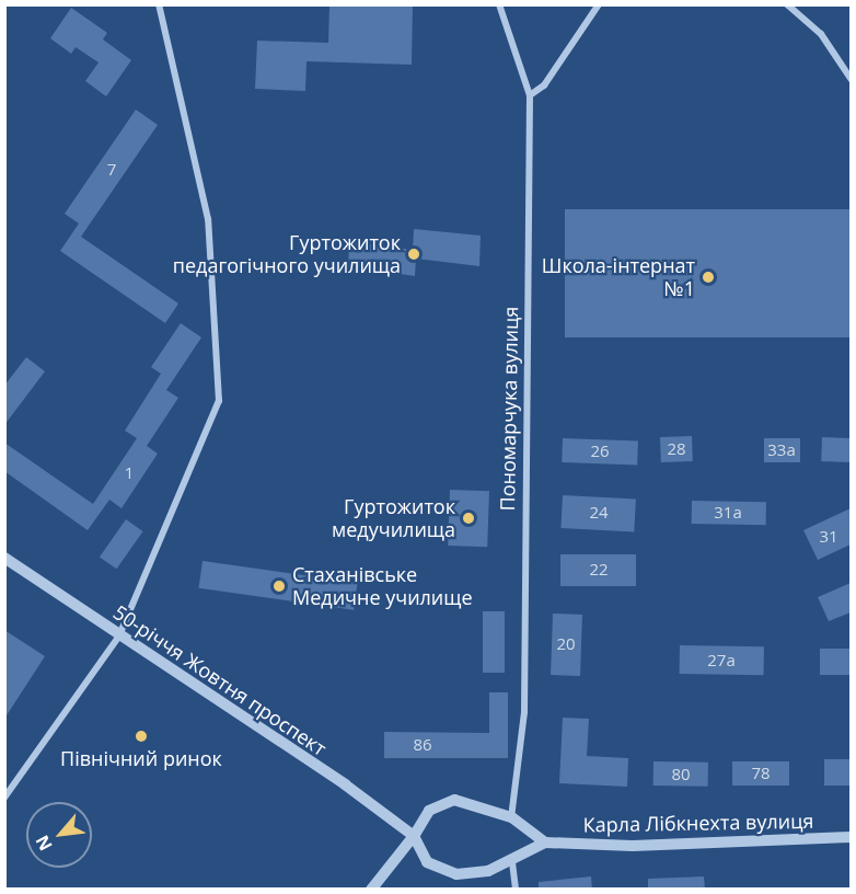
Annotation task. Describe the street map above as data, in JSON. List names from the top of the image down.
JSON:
{
  "streets": {
    "street": ["Пономарчука вулиця", "50-річчя Жовтня проспект", "Карла Лібкнехта вулиця"]
  },
  "places": [
    "Гуртожиток педагогічного училища",
    "Школа-інтернат №1",
    "Гуртожиток медучилища",
    "Стаханівське Медичне училище",
    "Північний ринок"
  ],
  "house_numbers": [
    "7",
    "28",
    "33а",
    "26",
    "1",
    "24",
    "31а",
    "31",
    "22",
    "20",
    "27а",
    "86",
    "78",
    "80"
  ],
  "north": "bottom left"
}
